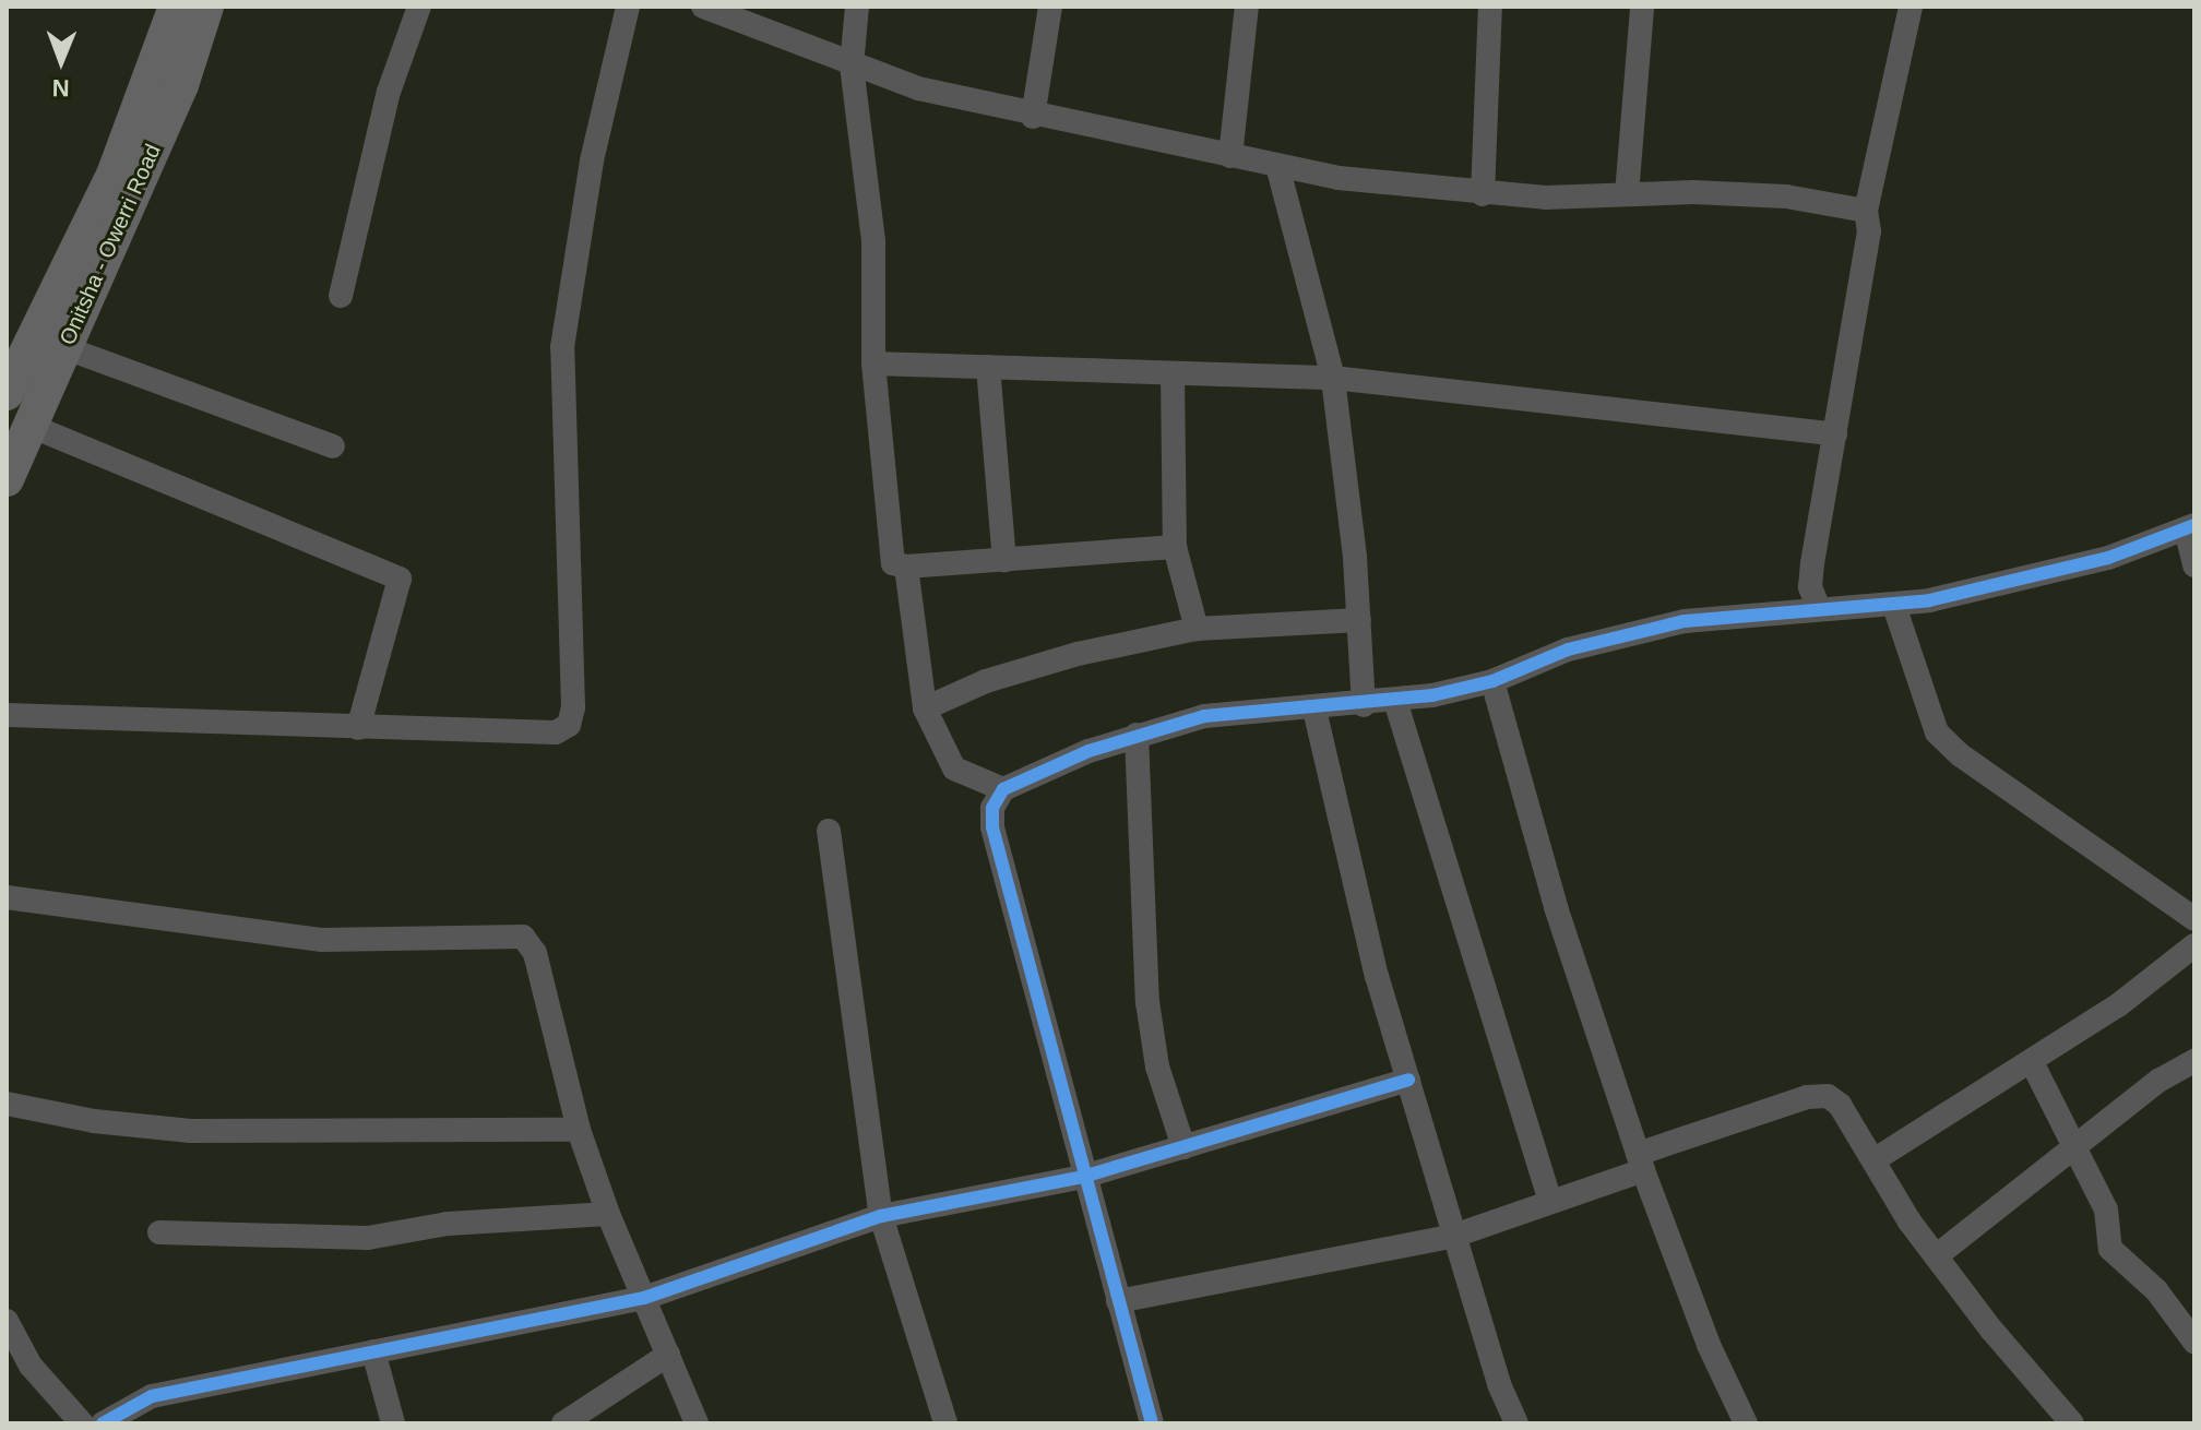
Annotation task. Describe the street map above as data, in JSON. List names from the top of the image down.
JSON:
{
  "streets": {
    "highway": ["Onitsha - Owerri Road"]
  },
  "north": "bottom"
}
